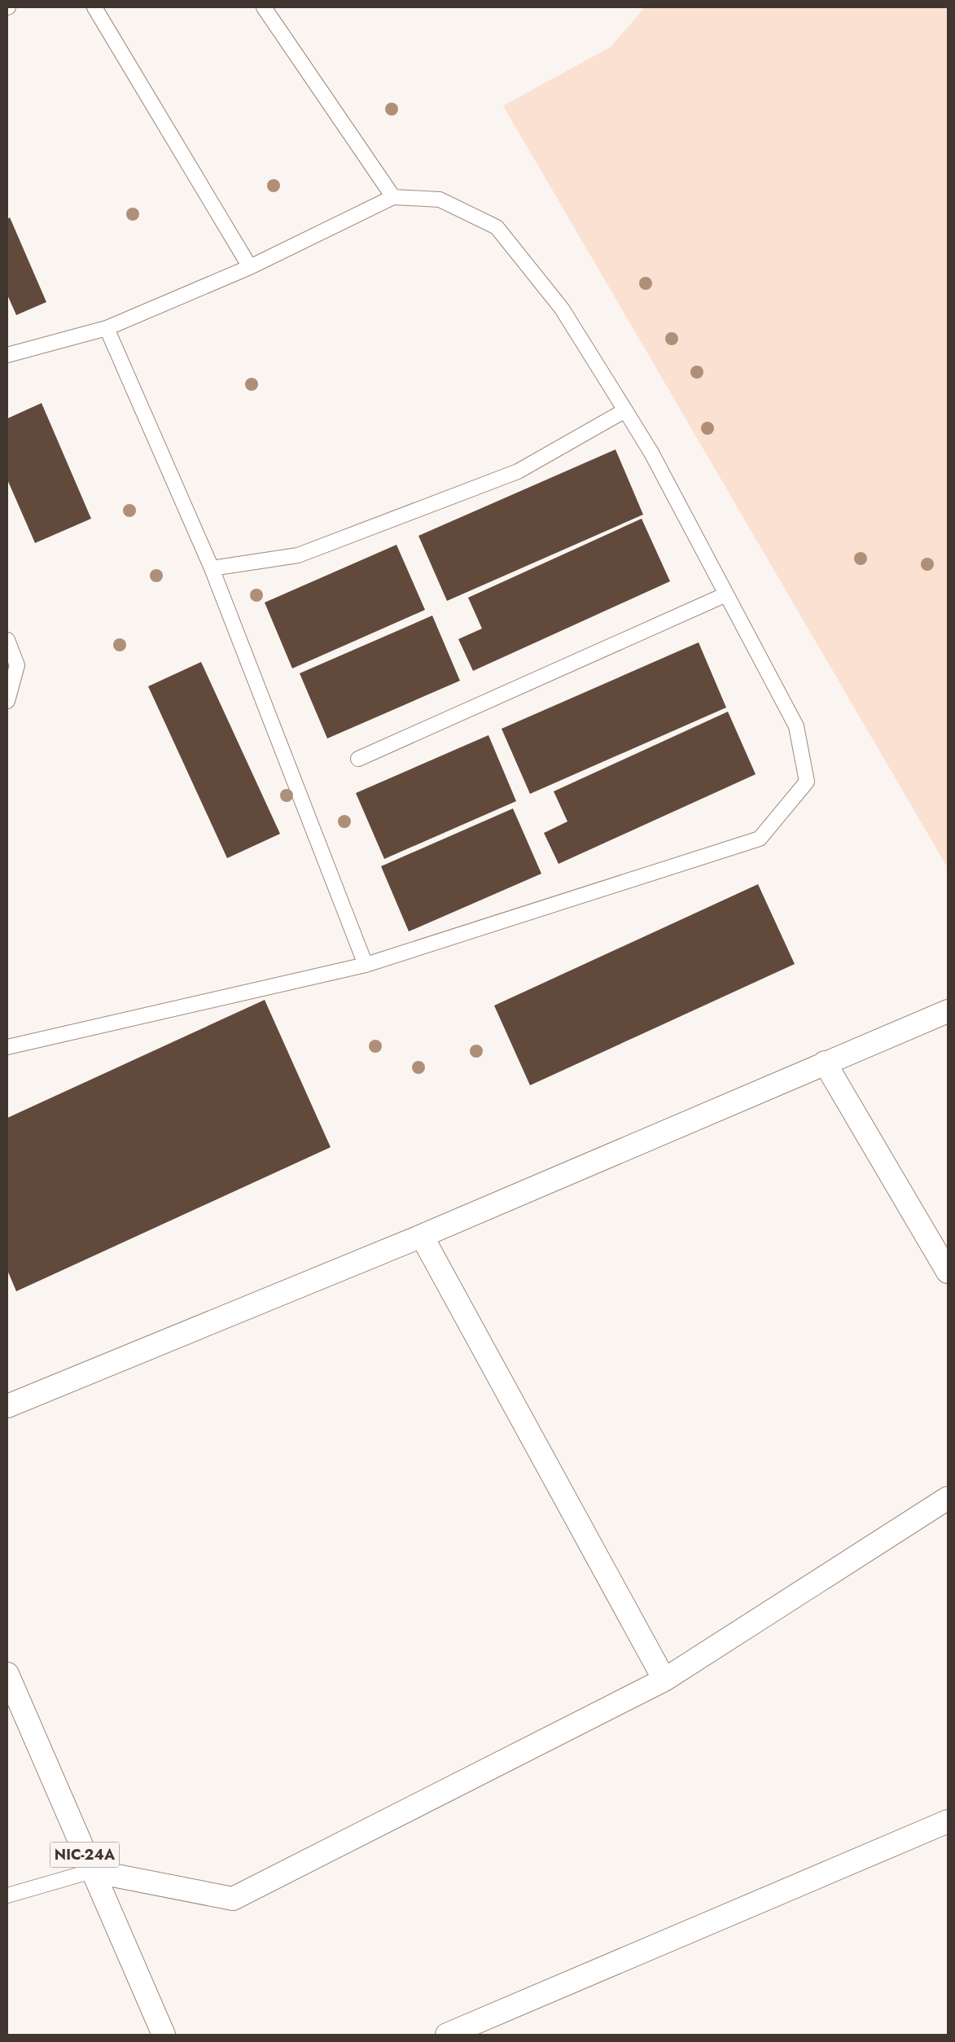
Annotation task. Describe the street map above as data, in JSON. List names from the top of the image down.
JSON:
{
  "streets": {
    "main road": ["NIC-24A"]
  }
}
